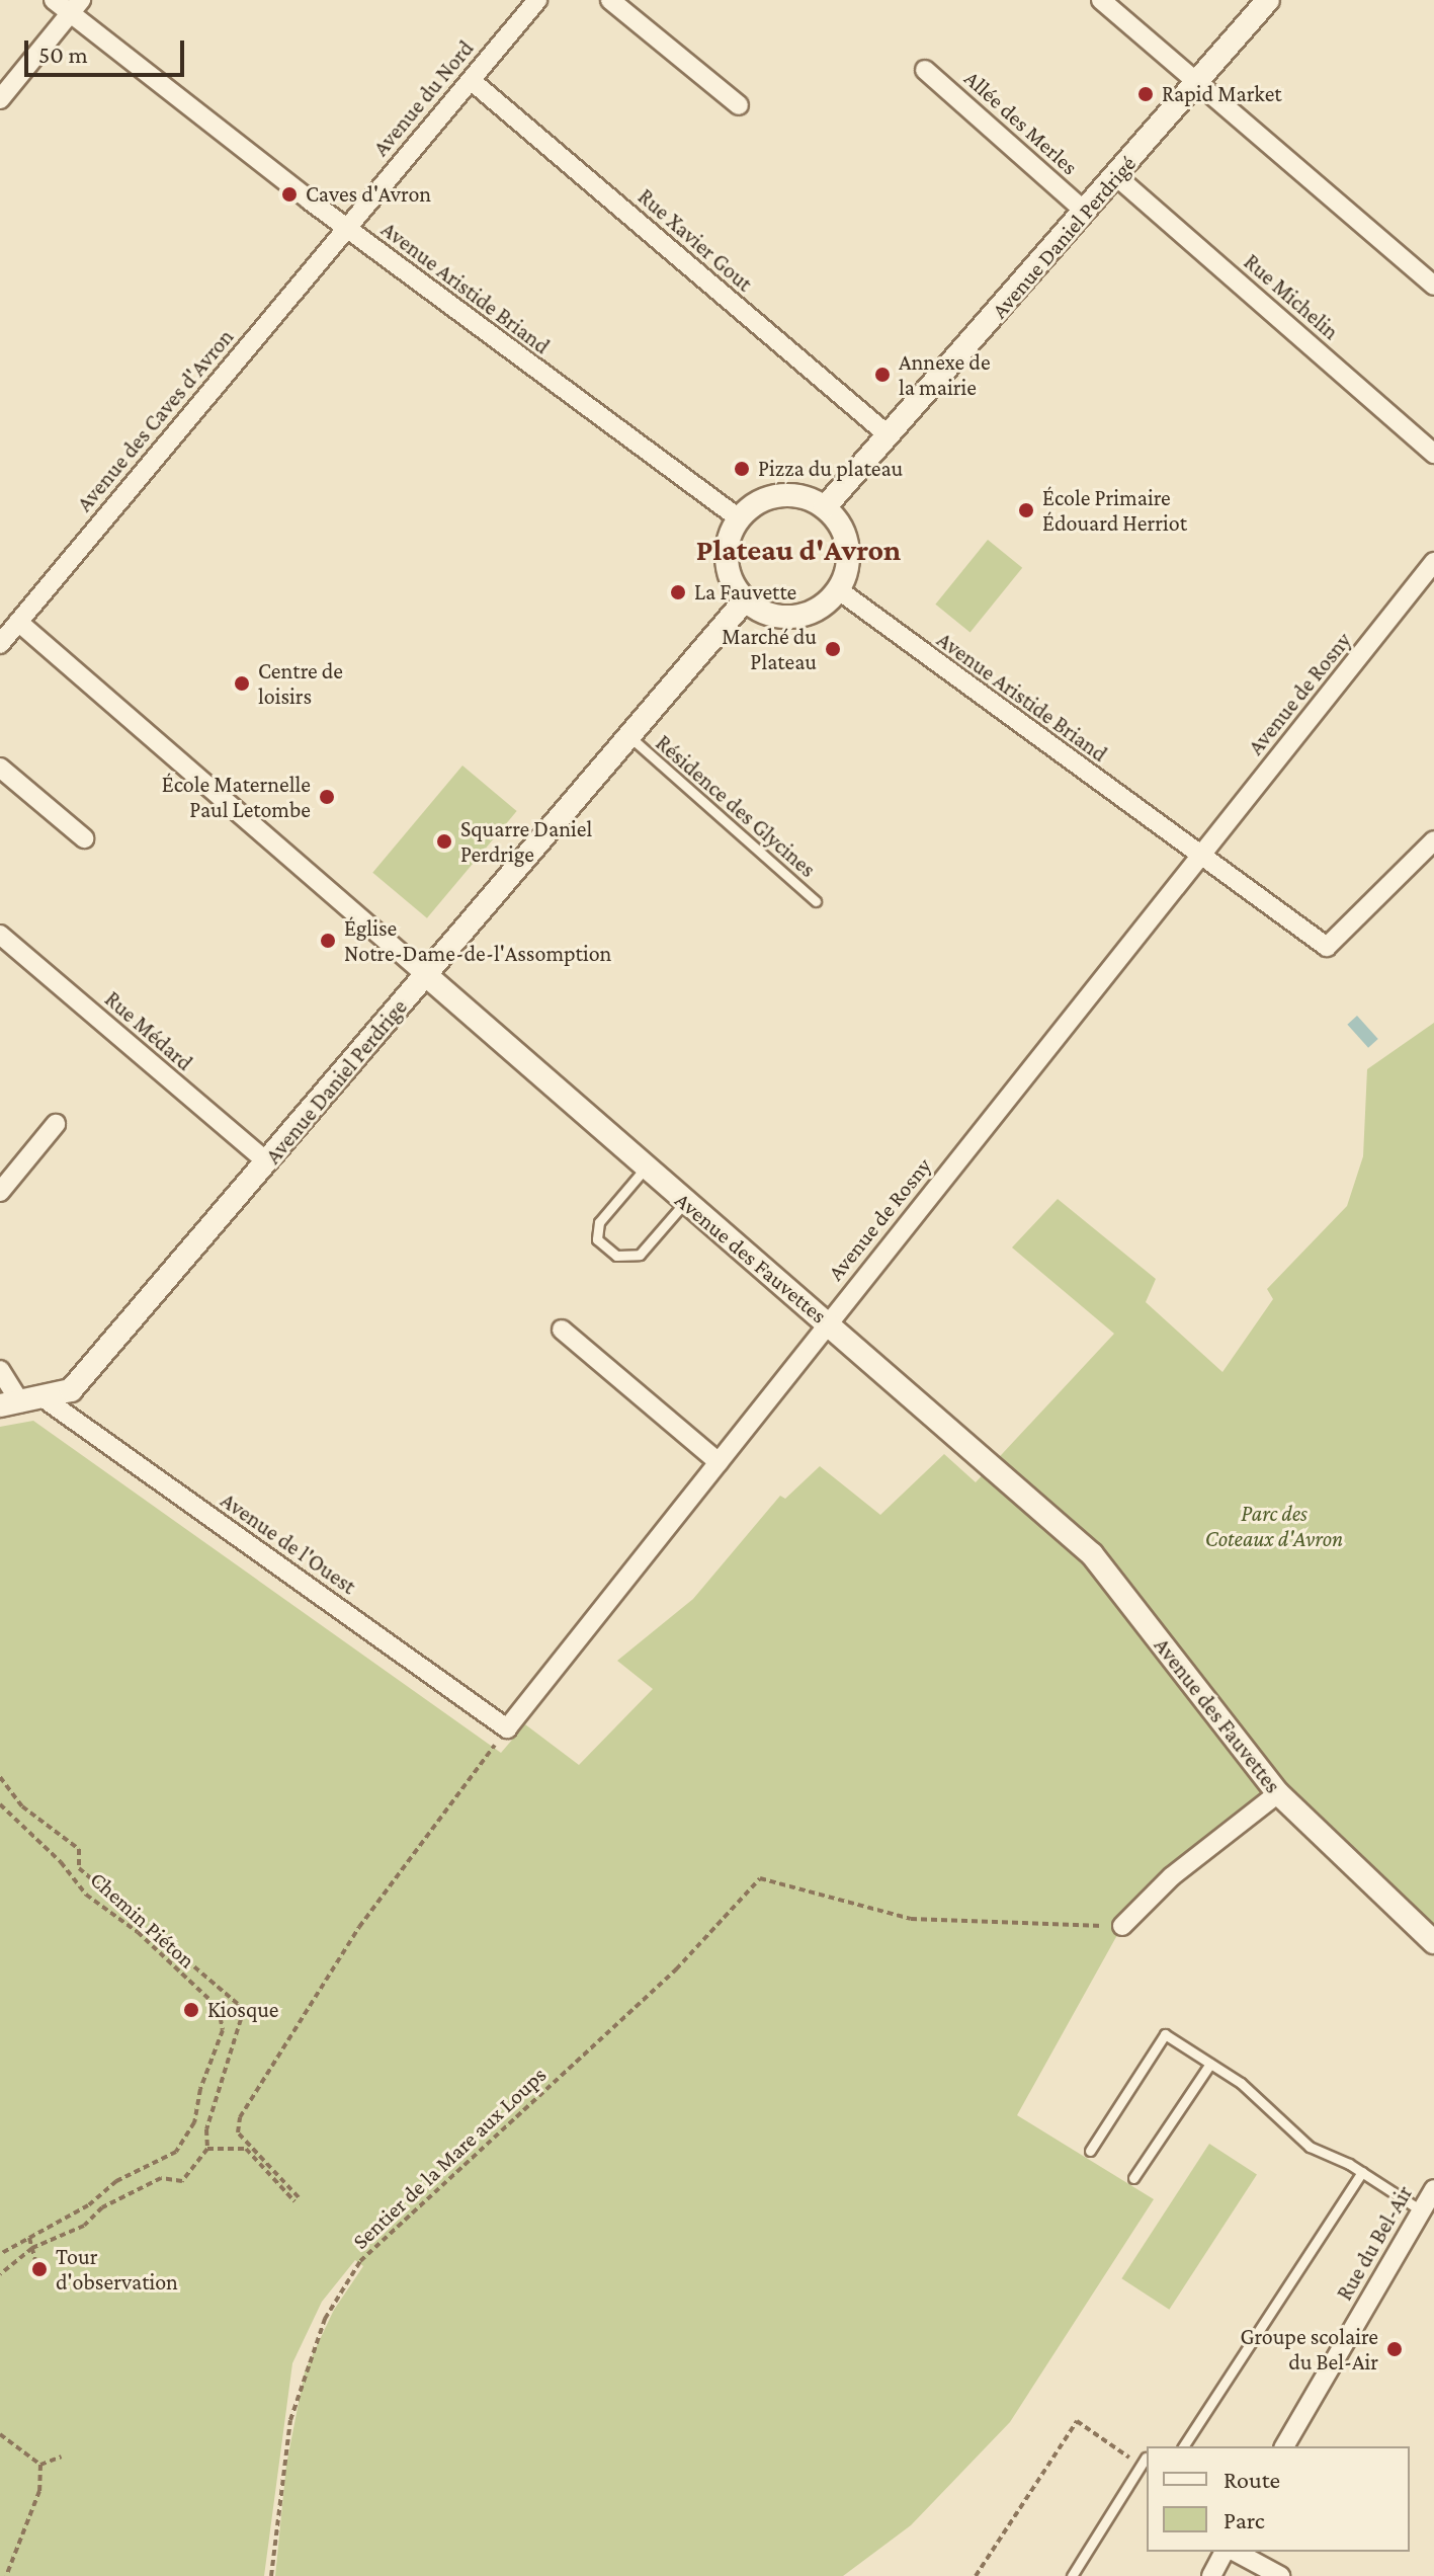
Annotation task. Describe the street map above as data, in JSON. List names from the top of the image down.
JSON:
{
  "streets": {
    "street": [
      "Avenue du Nord",
      "Allée des Merles",
      "Avenue Daniel Perdrigé",
      "Rue Xavier Gout",
      "Avenue Aristide Briand",
      "Rue Michelin",
      "Avenue des Caves d'Avron",
      "Avenue de Rosny",
      "Rue Médard",
      "Avenue Daniel Perdrige",
      "Avenue des Fauvettes",
      "Avenue de l'Ouest",
      "Rue du Bel-Air"
    ],
    "lane": ["Résidence des Glycines"],
    "path": ["Chemin Piéton", "Sentier de la Mare aux Loups"]
  },
  "crossings": [
    ["Avenue du Nord", "Rue Xavier Gout"],
    ["Avenue du Nord", "Avenue Aristide Briand"],
    ["Avenue du Nord", "Avenue des Caves d'Avron"],
    ["Allée des Merles", "Avenue Daniel Perdrigé"],
    ["Avenue Daniel Perdrigé", "Rue Xavier Gout"],
    ["Avenue Daniel Perdrigé", "Avenue Aristide Briand"],
    ["Avenue Daniel Perdrigé", "Rue Michelin"],
    ["Avenue Daniel Perdrigé", "Avenue Daniel Perdrige"],
    ["Avenue Aristide Briand", "Avenue des Caves d'Avron"],
    ["Avenue Aristide Briand", "Avenue de Rosny"],
    ["Avenue Aristide Briand", "Avenue Daniel Perdrige"],
    ["Avenue des Caves d'Avron", "Avenue des Fauvettes"],
    ["Avenue de Rosny", "Avenue des Fauvettes"],
    ["Avenue de Rosny", "Avenue de l'Ouest"],
    ["Résidence des Glycines", "Avenue Daniel Perdrige"],
    ["Rue Médard", "Avenue Daniel Perdrige"],
    ["Avenue Daniel Perdrige", "Avenue des Fauvettes"],
    ["Avenue Daniel Perdrige", "Avenue de l'Ouest"]
  ],
  "districts": ["Plateau d'Avron"],
  "parks": ["Parc des Coteaux d'Avron"],
  "places": [
    "Rapid Market",
    "Caves d'Avron",
    "Annexe de la mairie",
    "Pizza du plateau",
    "École Primaire Édouard Herriot",
    "La Fauvette",
    "Marché du Plateau",
    "Centre de loisirs",
    "École Maternelle Paul Letombe",
    "Squarre Daniel Perdrige",
    "Église Notre-Dame-de-l'Assomption",
    "Kiosque",
    "Tour d'observation",
    "Groupe scolaire du Bel-Air"
  ],
  "legend": ["Route", "Parc"],
  "scale_bar": "50 m"
}
